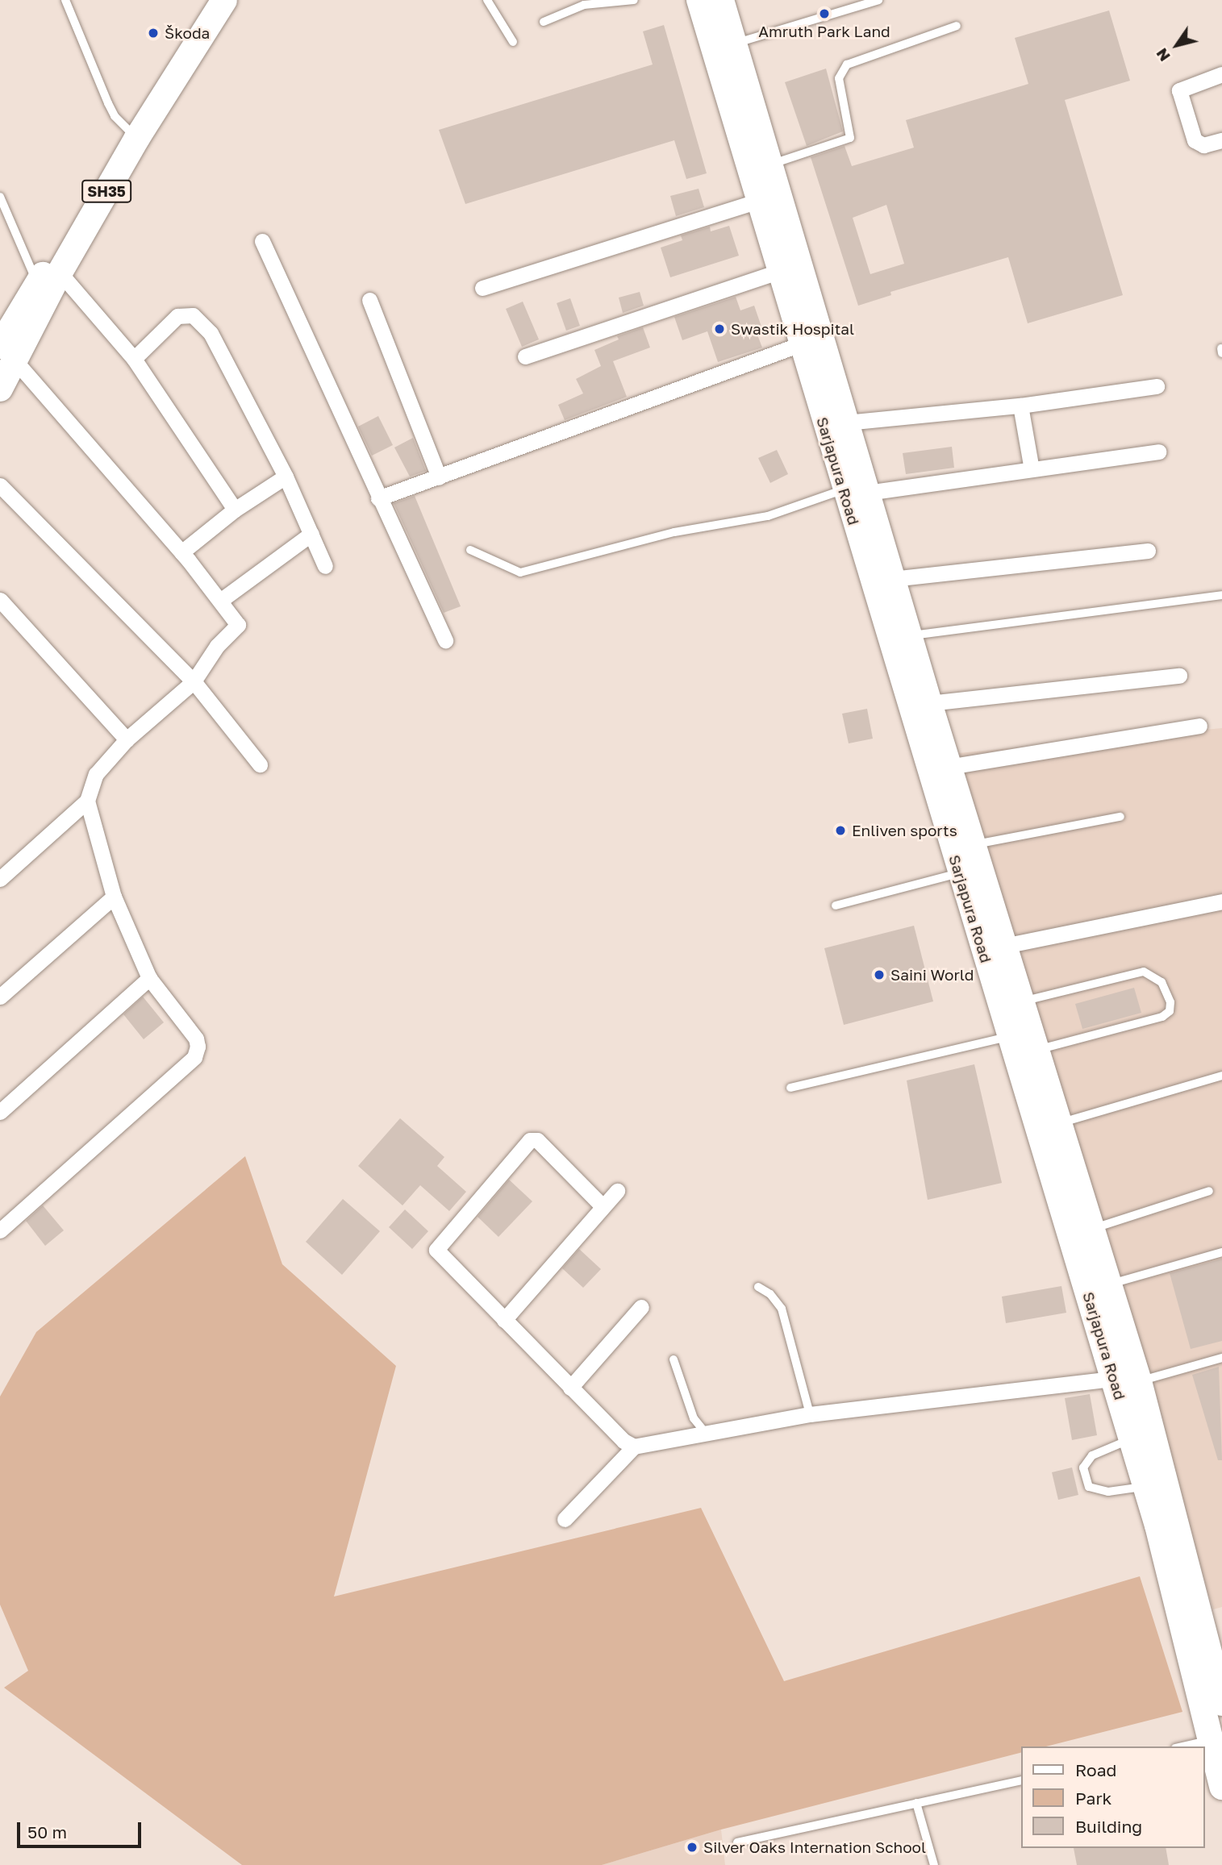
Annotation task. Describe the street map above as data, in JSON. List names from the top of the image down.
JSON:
{
  "streets": {
    "main road": ["SH35", "Sarjapura Road"]
  },
  "places": [
    "Amruth Park Land",
    "Škoda",
    "Swastik Hospital",
    "Enliven sports",
    "Saini World",
    "Silver Oaks Internation School"
  ],
  "legend": ["Road", "Park", "Building"],
  "scale_bar": "50 m",
  "north": "bottom left"
}
